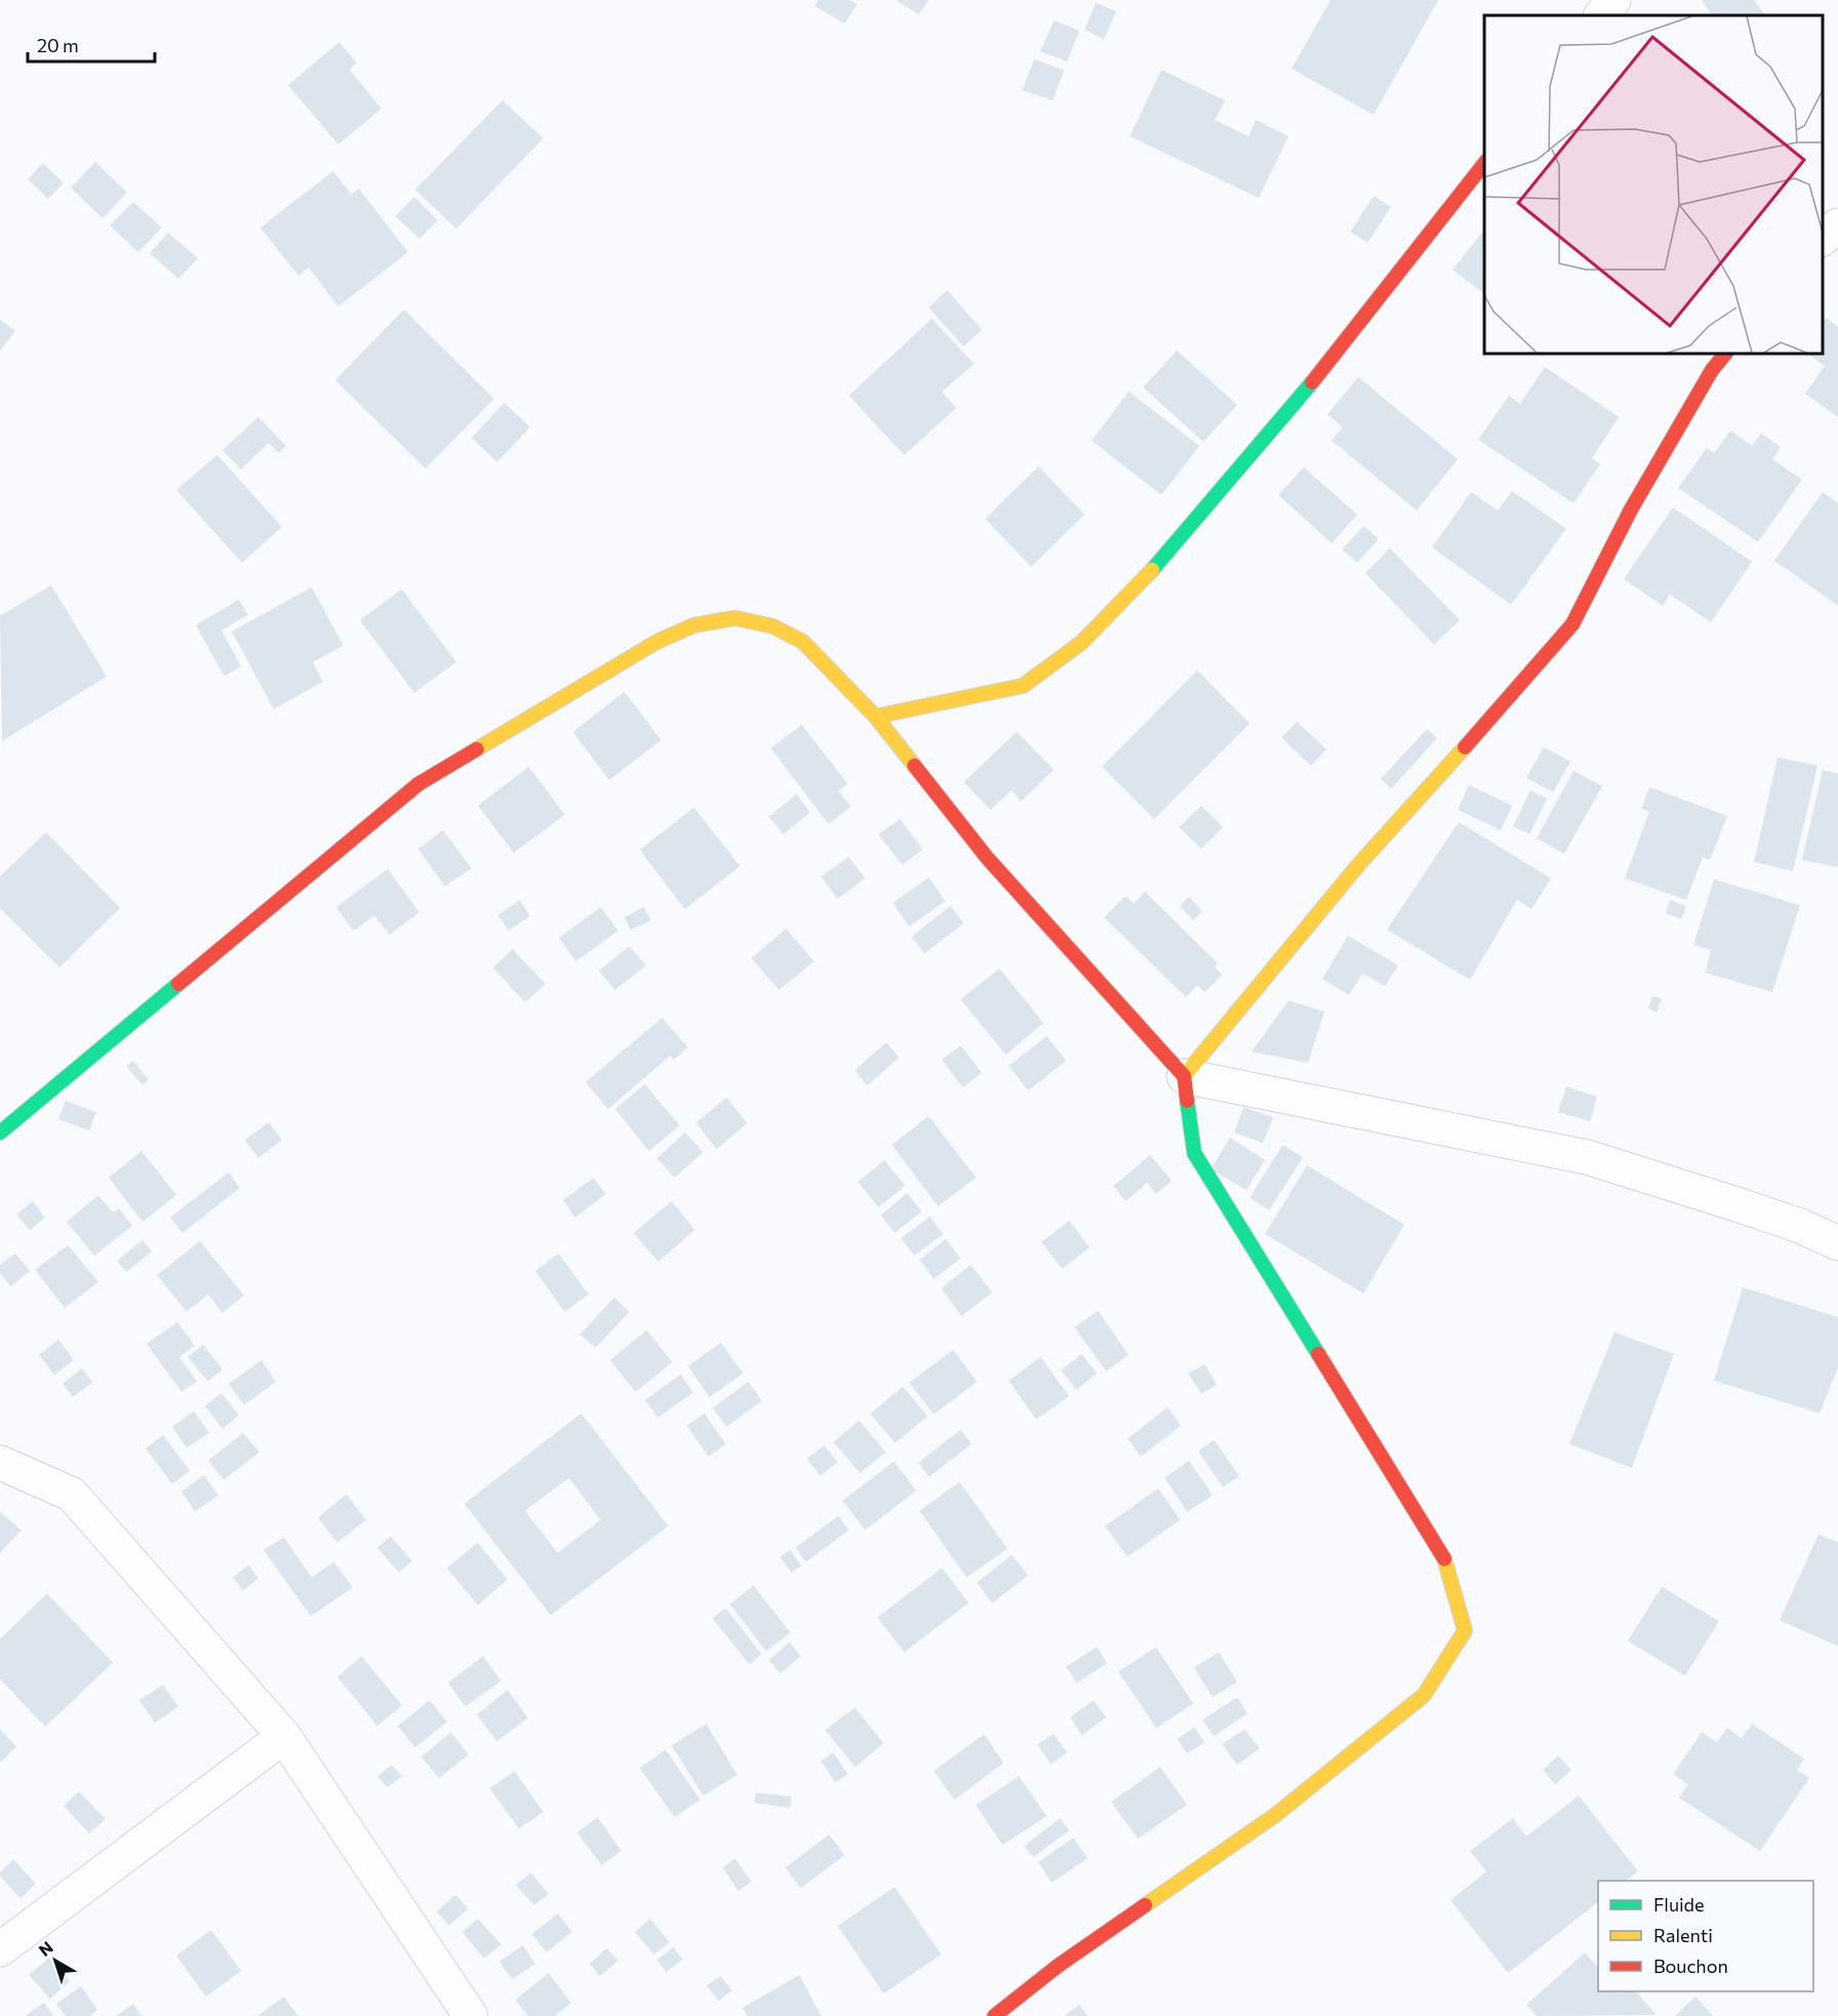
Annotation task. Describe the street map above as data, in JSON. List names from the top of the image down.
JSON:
{
  "legend": ["Fluide", "Ralenti", "Bouchon"],
  "scale_bar": "20 m",
  "north": "top left"
}
